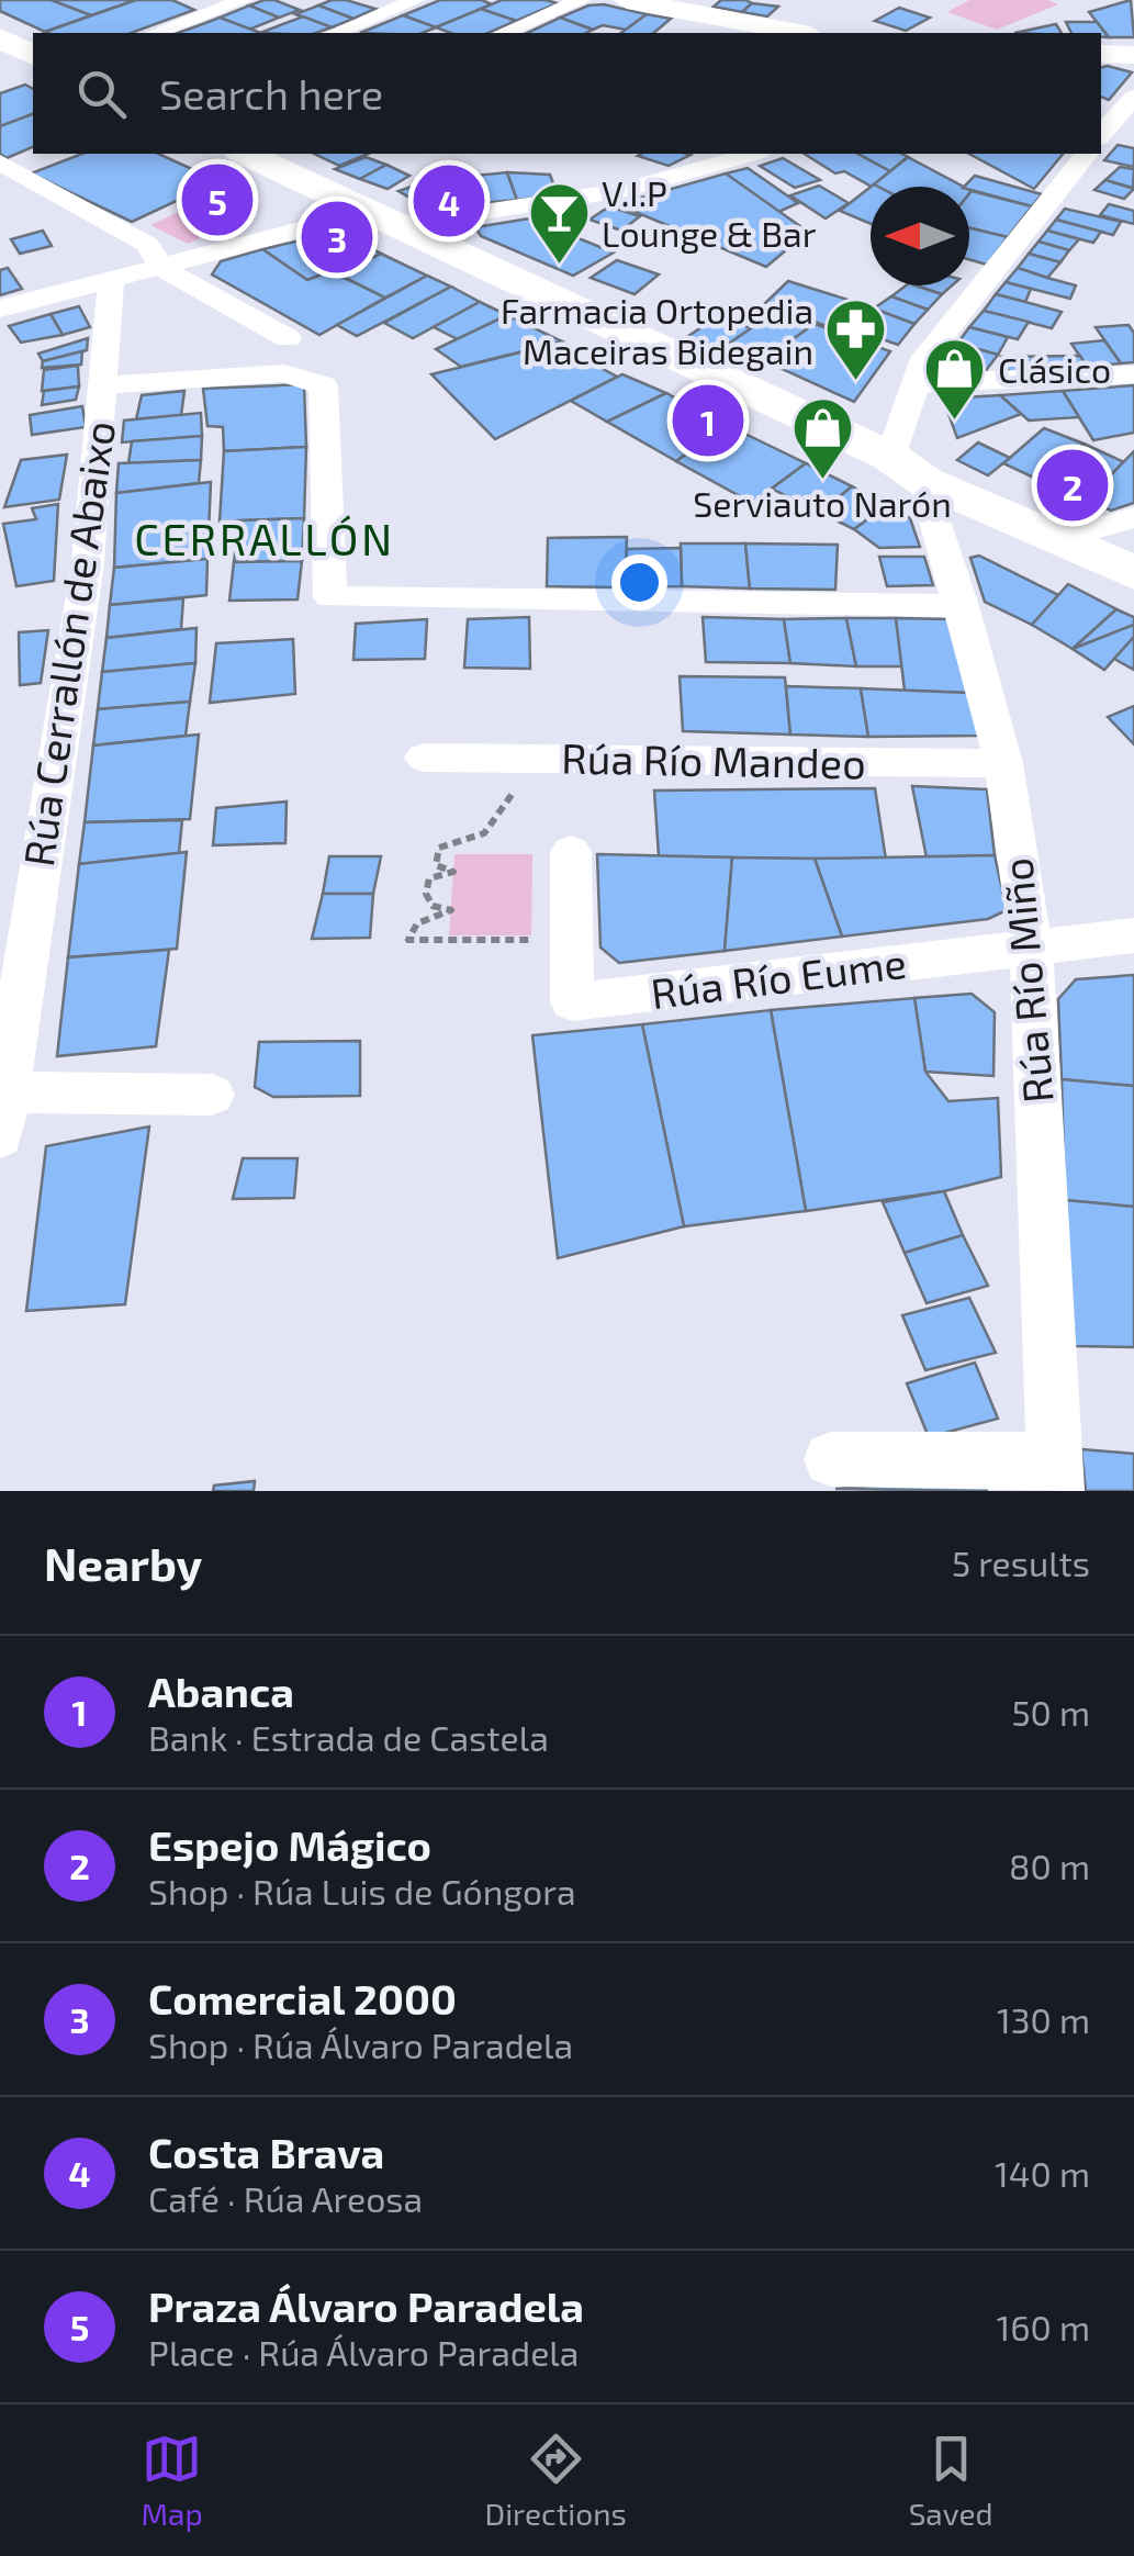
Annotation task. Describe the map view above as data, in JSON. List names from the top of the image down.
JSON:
{
  "streets": {
    "street": [
      "Rúa Cerrallón de Abaixo",
      "Rúa Río Mandeo",
      "Rúa Río Eume",
      "Rúa Río Miño"
    ]
  },
  "crossings": [
    ["Rúa Río Mandeo", "Rúa Río Miño"],
    ["Rúa Río Eume", "Rúa Río Miño"]
  ],
  "districts": ["CERRALLÓN"],
  "places": {
    "bar": ["V.I.P Lounge & Bar"],
    "pharmacy": ["Farmacia Ortopedia Maceiras Bidegain"],
    "shop": ["Clásico", "Serviauto Narón"]
  },
  "north": "left",
  "page": {
    "search": "Search here",
    "pins": [
      "5",
      "4",
      "3",
      "1",
      "2"
    ],
    "heading": ["Nearby", "5 results"],
    "list": [
      {
        "mark": "1",
        "name": "Abanca",
        "note": "Bank · Estrada de Castela",
        "value": "50 m"
      },
      {
        "mark": "2",
        "name": "Espejo Mágico",
        "note": "Shop · Rúa Luis de Góngora",
        "value": "80 m"
      },
      {
        "mark": "3",
        "name": "Comercial 2000",
        "note": "Shop · Rúa Álvaro Paradela",
        "value": "130 m"
      },
      {
        "mark": "4",
        "name": "Costa Brava",
        "note": "Café · Rúa Areosa",
        "value": "140 m"
      },
      {
        "mark": "5",
        "name": "Praza Álvaro Paradela",
        "note": "Place · Rúa Álvaro Paradela",
        "value": "160 m"
      }
    ],
    "nav": ["Map", "Directions", "Saved"]
  }
}
